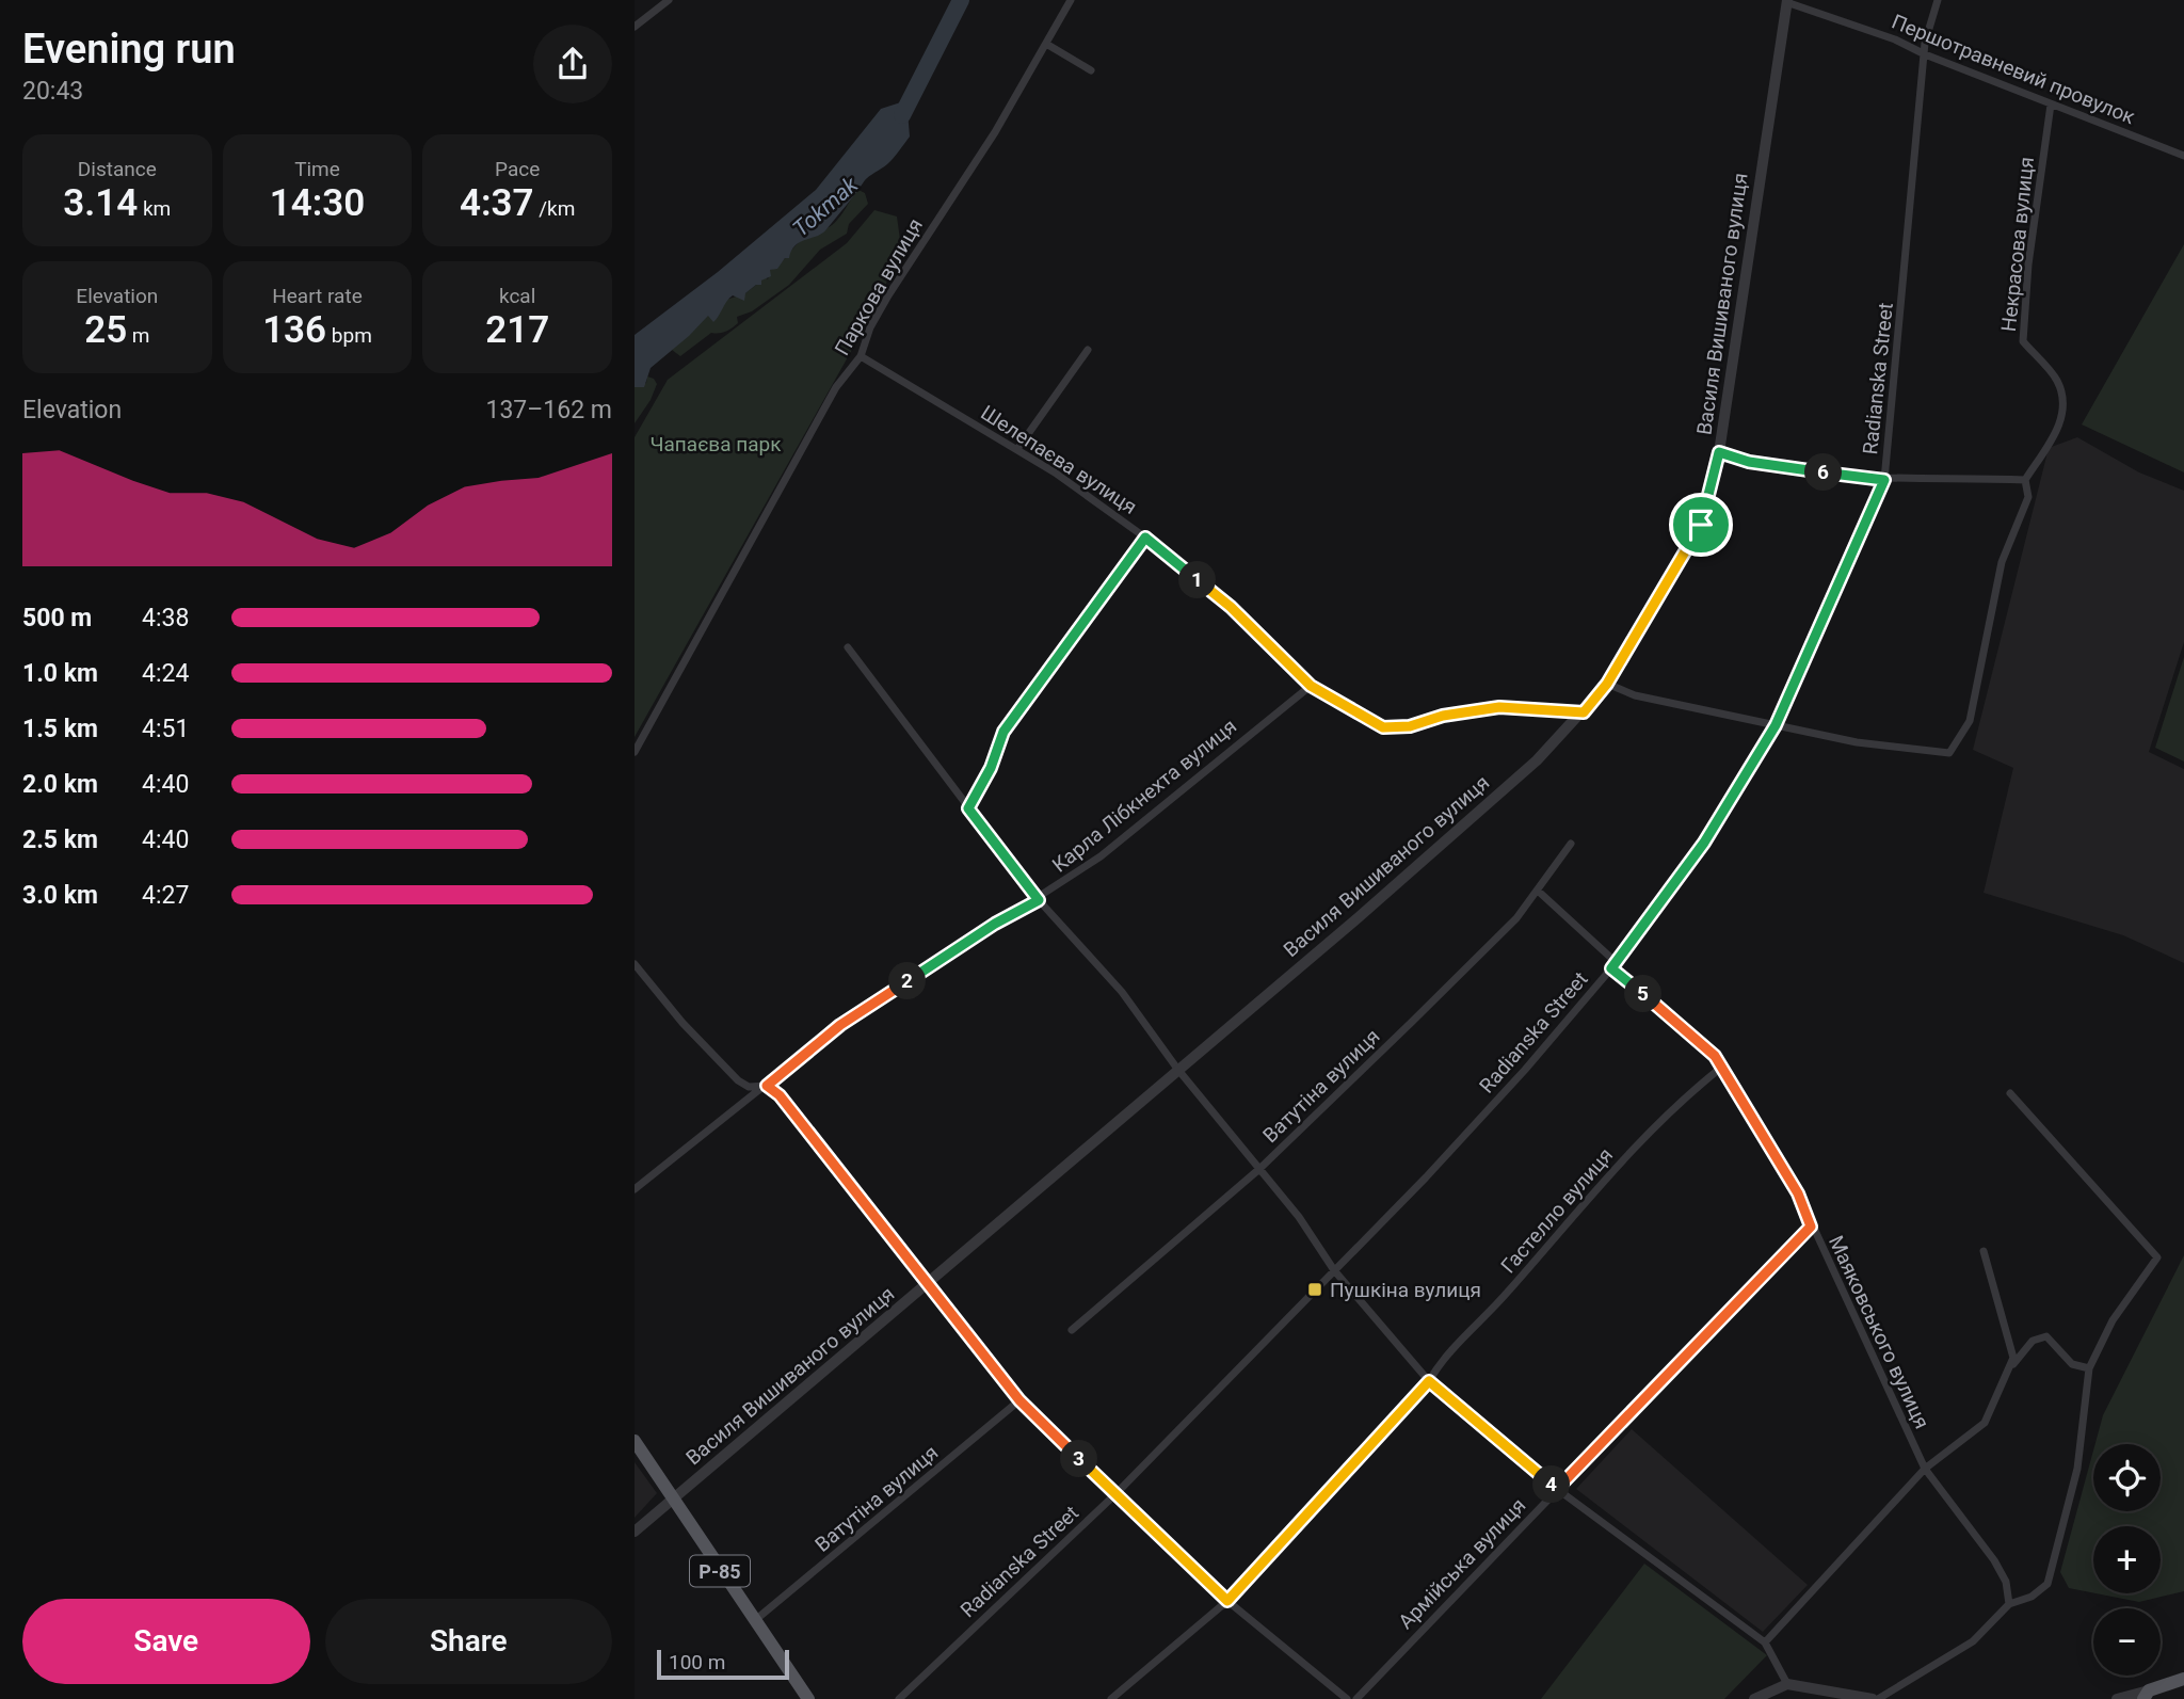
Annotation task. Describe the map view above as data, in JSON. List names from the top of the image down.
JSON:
{
  "streets": {
    "main road": ["Р-85"],
    "street": [
      "Першотравневий провулок",
      "Некрасова вулиця",
      "Паркова вулиця",
      "Василя Вишиваного вулиця",
      "Radianska Street",
      "Шелепаєва вулиця",
      "Карла Лібкнехта вулиця",
      "Ватутіна вулиця",
      "Гастелло вулиця",
      "Маяковського вулиця",
      "Армійська вулиця"
    ]
  },
  "crossings": [
    ["Першотравневий провулок", "Некрасова вулиця"],
    ["Першотравневий провулок", "Василя Вишиваного вулиця"],
    ["Першотравневий провулок", "Radianska Street"],
    ["Некрасова вулиця", "Radianska Street"],
    ["Паркова вулиця", "Шелепаєва вулиця"],
    ["Василя Вишиваного вулиця", "Шелепаєва вулиця"],
    ["Василя Вишиваного вулиця", "Р-85"],
    ["Radianska Street", "Маяковського вулиця"],
    ["Шелепаєва вулиця", "Карла Лібкнехта вулиця"],
    ["Ватутіна вулиця", "Маяковського вулиця"],
    ["Ватутіна вулиця", "Р-85"],
    ["Гастелло вулиця", "Маяковського вулиця"],
    ["Маяковського вулиця", "Армійська вулиця"]
  ],
  "water": ["Tokmak"],
  "parks": ["Чапаєва парк"],
  "places": {
    "transit": ["Пушкіна вулиця"]
  },
  "scale_bar": "100 m",
  "page": {
    "heading": ["Evening run", "20:43"],
    "stats": [
      ["Distance", "3.14 km"],
      ["Time", "14:30"],
      ["Pace", "4:37 /km"],
      ["Elevation", "25 m"],
      ["Heart rate", "136 bpm"],
      ["kcal", "217"]
    ],
    "chart": ["Elevation", "137–162 m"],
    "pins": [
      "6",
      "1",
      "2",
      "5",
      "3",
      "4"
    ],
    "list": [
      {
        "name": "500 m",
        "note": "4:38"
      },
      {
        "name": "1.0 km",
        "note": "4:24"
      },
      {
        "name": "1.5 km",
        "note": "4:51"
      },
      {
        "name": "2.0 km",
        "note": "4:40"
      },
      {
        "name": "2.5 km",
        "note": "4:40"
      },
      {
        "name": "3.0 km",
        "note": "4:27"
      }
    ],
    "map_buttons": ["+", "−"],
    "buttons": ["Save", "Share"],
    "scale": "100 m"
  }
}
